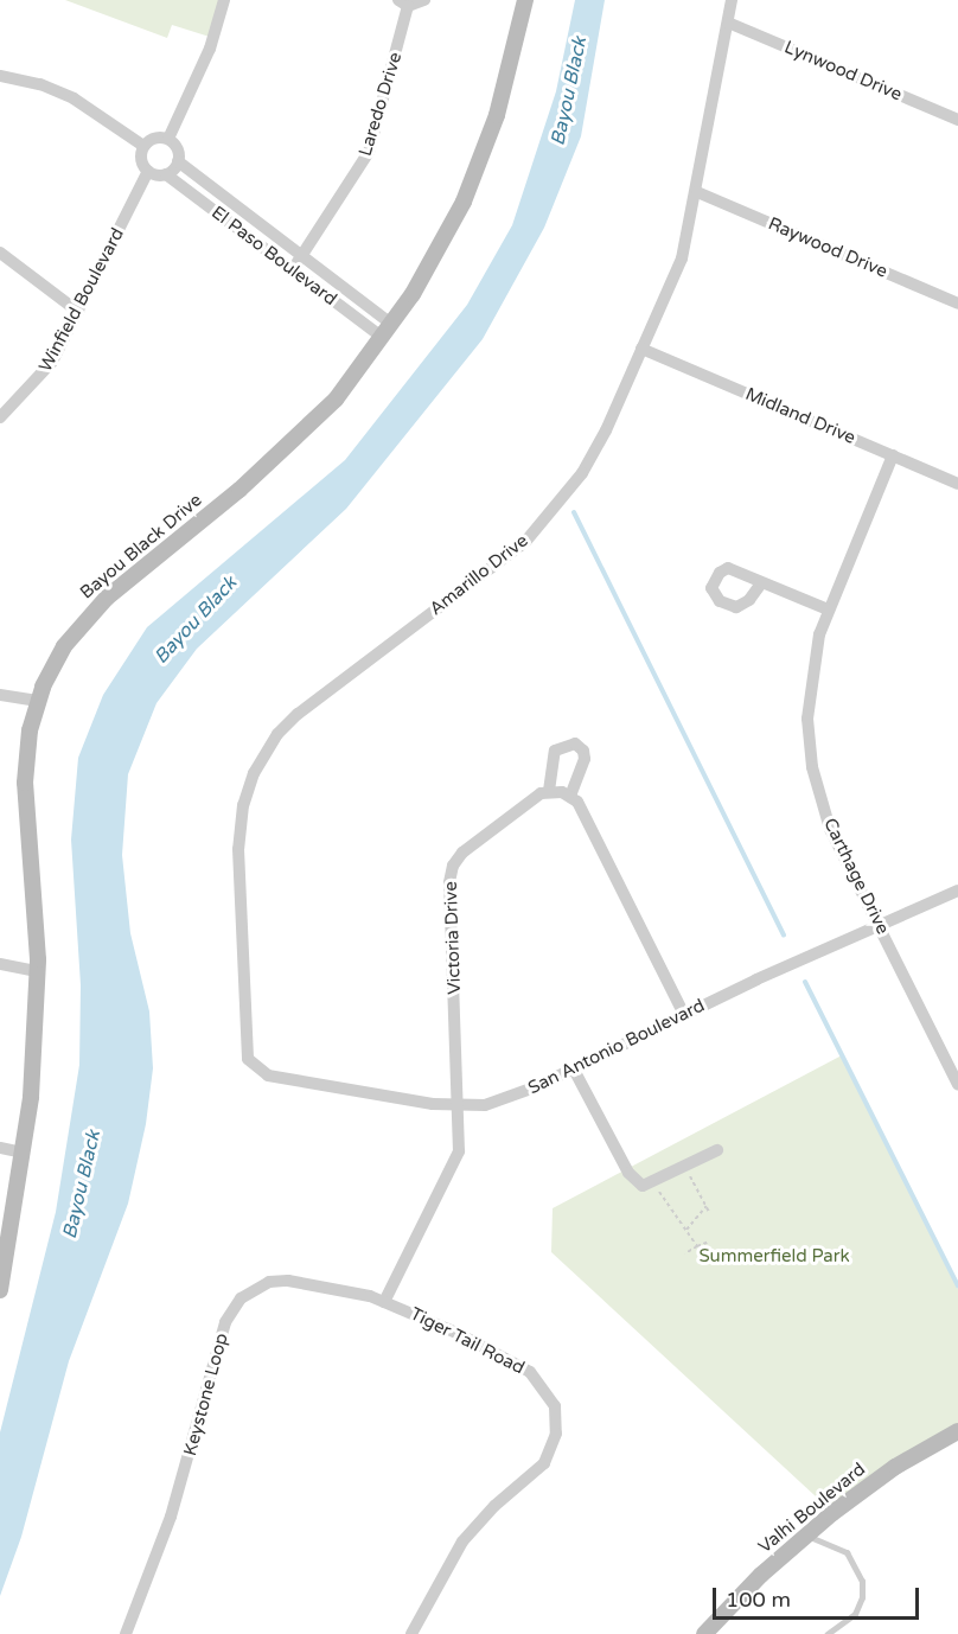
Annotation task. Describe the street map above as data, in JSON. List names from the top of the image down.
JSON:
{
  "streets": {
    "main road": ["Bayou Black Drive", "Valhi Boulevard"],
    "street": [
      "Lynwood Drive",
      "Laredo Drive",
      "Raywood Drive",
      "El Paso Boulevard",
      "Winfield Boulevard",
      "Midland Drive",
      "Amarillo Drive",
      "Carthage Drive",
      "Victoria Drive",
      "San Antonio Boulevard",
      "Tiger Tail Road",
      "Keystone Loop"
    ]
  },
  "crossings": [
    ["Lynwood Drive", "Amarillo Drive"],
    ["Laredo Drive", "El Paso Boulevard"],
    ["Raywood Drive", "Amarillo Drive"],
    ["El Paso Boulevard", "Winfield Boulevard"],
    ["El Paso Boulevard", "Bayou Black Drive"],
    ["Midland Drive", "Amarillo Drive"],
    ["Midland Drive", "Carthage Drive"],
    ["Amarillo Drive", "San Antonio Boulevard"],
    ["Carthage Drive", "San Antonio Boulevard"],
    ["Victoria Drive", "San Antonio Boulevard"],
    ["Victoria Drive", "Tiger Tail Road"],
    ["Victoria Drive", "Keystone Loop"],
    ["Tiger Tail Road", "Keystone Loop"]
  ],
  "water": ["Bayou Black"],
  "parks": ["Summerfield Park"],
  "scale_bar": "100 m"
}
